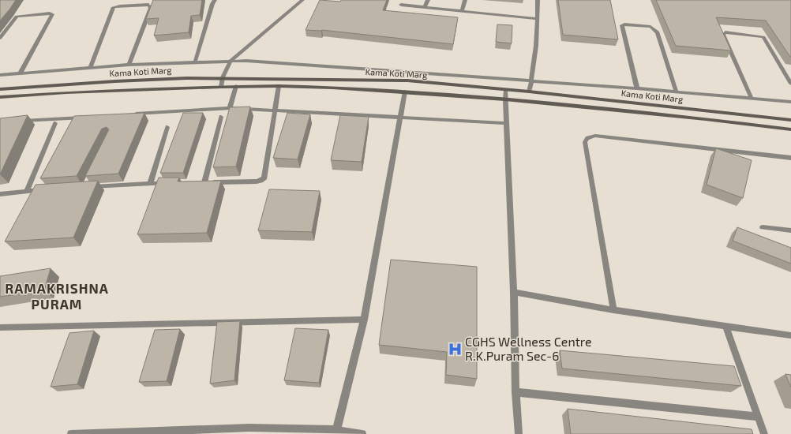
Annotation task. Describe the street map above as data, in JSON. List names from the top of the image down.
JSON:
{
  "streets": {
    "street": ["Kama Koti Marg"]
  },
  "districts": ["RAMAKRISHNA PURAM"],
  "places": {
    "hospital": ["CGHS Wellness Centre R.K.Puram Sec-6"]
  }
}
